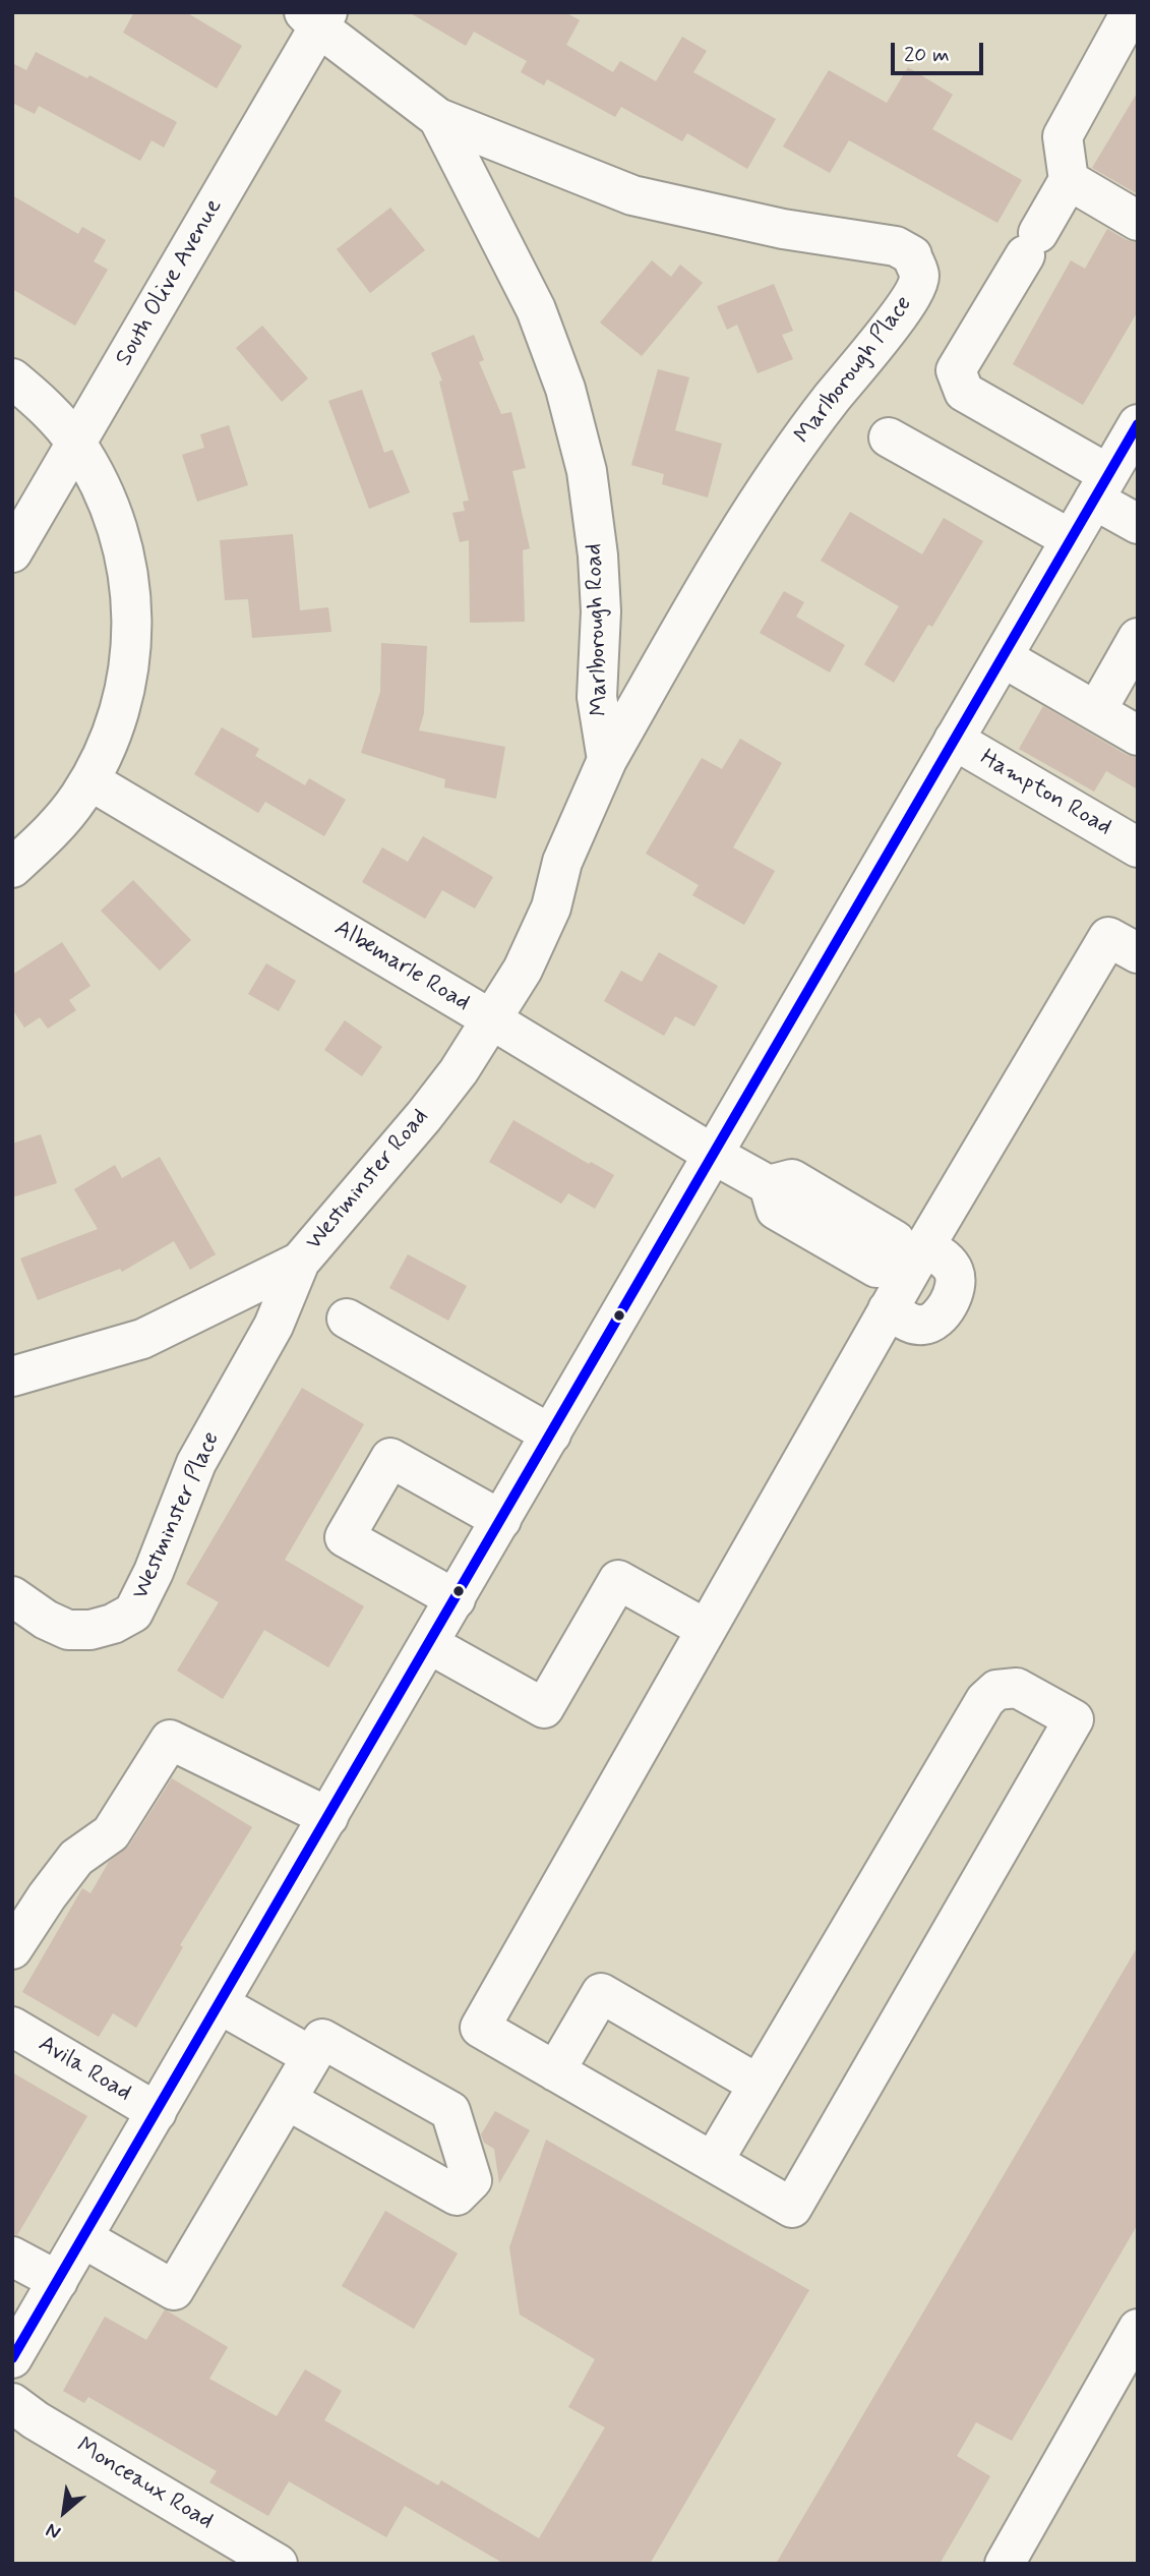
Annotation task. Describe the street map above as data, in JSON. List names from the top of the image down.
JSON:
{
  "streets": {
    "street": [
      "South Olive Avenue",
      "Marlborough Place",
      "Marlborough Road",
      "Hampton Road",
      "Albemarle Road",
      "Westminster Road",
      "Westminster Place",
      "Avila Road",
      "Monceaux Road"
    ]
  },
  "crossings": [
    ["South Olive Avenue", "Marlborough Road"],
    ["Marlborough Place", "Marlborough Road"],
    ["Albemarle Road", "Westminster Road"],
    ["Westminster Road", "Westminster Place"]
  ],
  "scale_bar": "20 m",
  "north": "bottom left"
}
